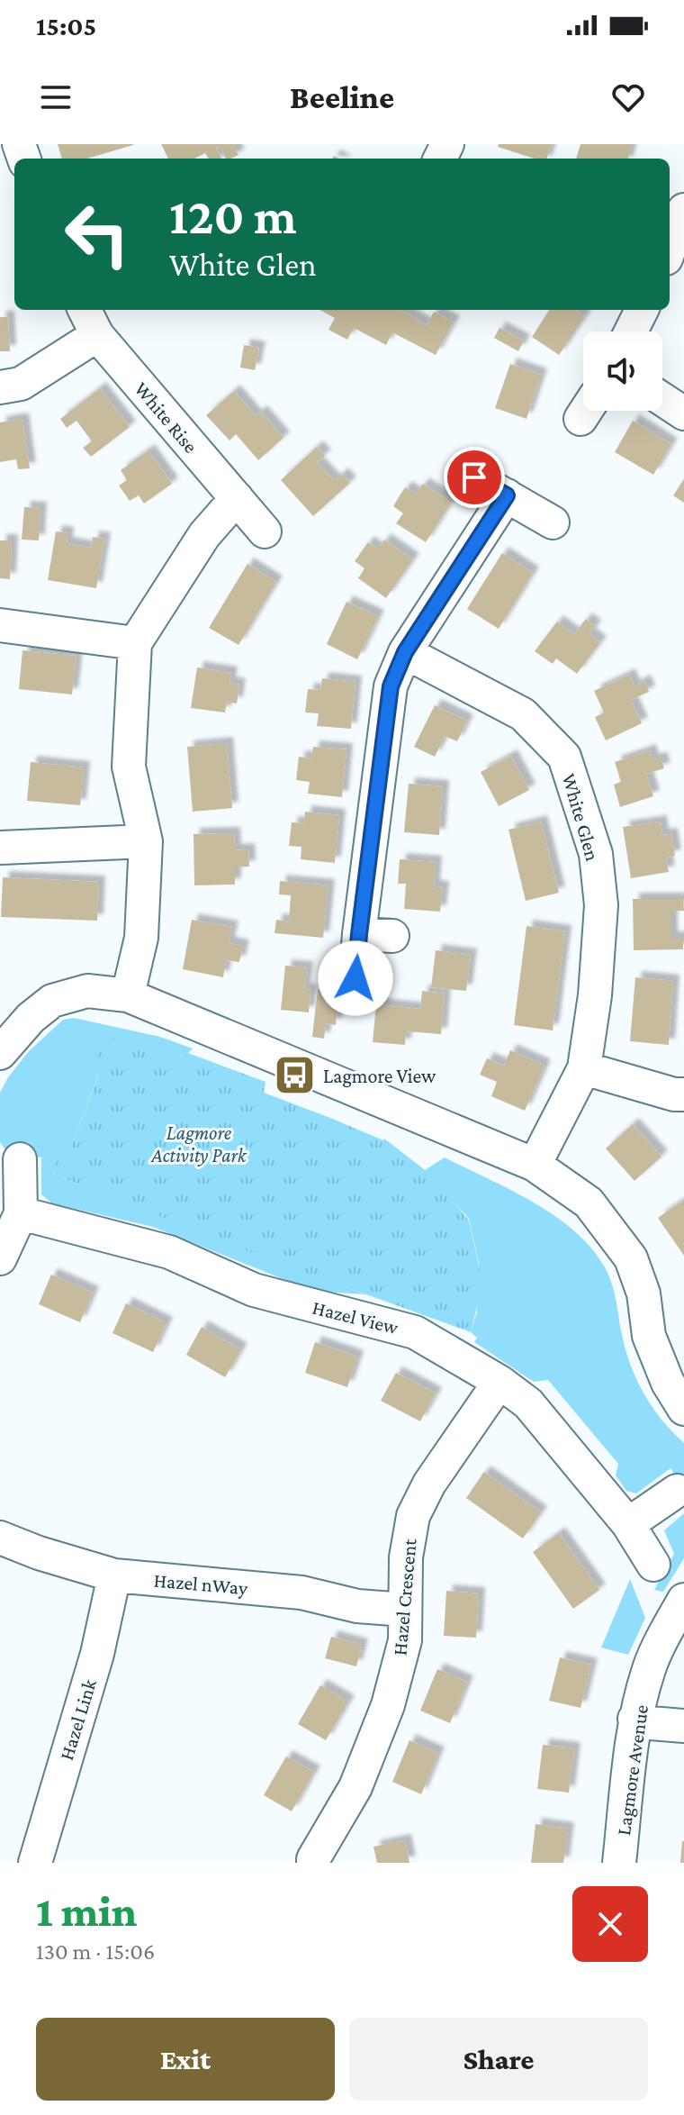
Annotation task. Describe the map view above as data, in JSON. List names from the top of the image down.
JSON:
{
  "streets": {
    "street": [
      "White Rise",
      "White Glen",
      "Hazel View",
      "Hazel nWay",
      "Hazel Crescent",
      "Hazel Link",
      "Lagmore Avenue"
    ]
  },
  "crossings": [
    ["Hazel View", "Hazel Crescent"],
    ["Hazel nWay", "Hazel Crescent"],
    ["Hazel nWay", "Hazel Link"]
  ],
  "parks": ["Lagmore Activity Park"],
  "places": {
    "bus stop": ["Lagmore View"]
  },
  "page": {
    "status": "15:05",
    "header": "Beeline",
    "turn": ["120 m", "White Glen"],
    "heading": ["1 min", "130 m · 15:06"],
    "buttons": ["Exit", "Share"]
  }
}
